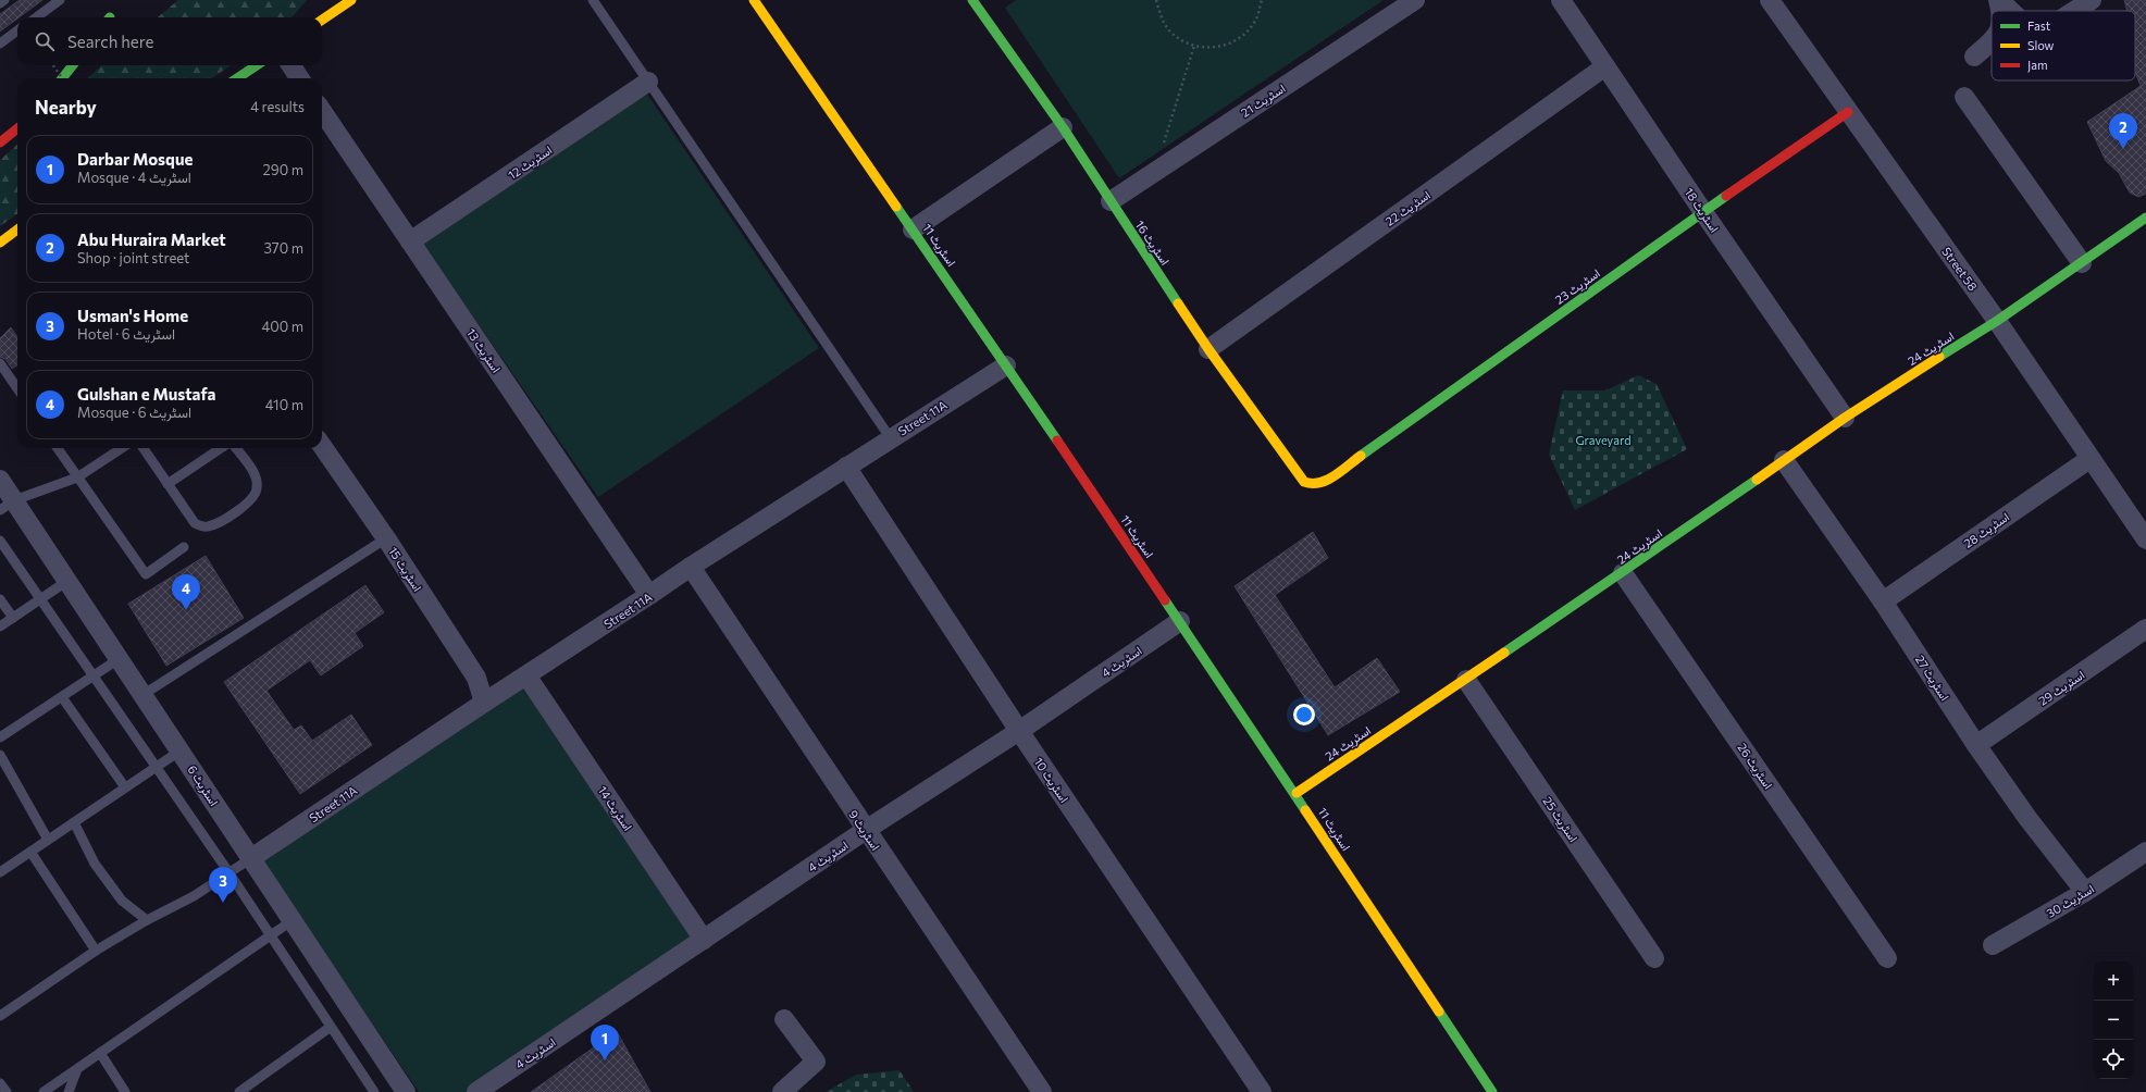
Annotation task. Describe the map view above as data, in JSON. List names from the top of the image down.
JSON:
{
  "streets": {
    "street": [
      "اسٹریٹ 21",
      "اسٹریٹ 12",
      "اسٹریٹ 22",
      "اسٹریٹ 18",
      "اسٹریٹ 16",
      "اسٹریٹ 11",
      "Street 58",
      "اسٹریٹ 23",
      "اسٹریٹ 24",
      "اسٹریٹ 13",
      "Street 11A",
      "اسٹریٹ 28",
      "اسٹریٹ 15",
      "اسٹریٹ 4",
      "اسٹریٹ 27",
      "اسٹریٹ 29",
      "اسٹریٹ 26",
      "اسٹریٹ 10",
      "اسٹریٹ 6",
      "اسٹریٹ 14",
      "اسٹریٹ 25",
      "اسٹریٹ 9",
      "اسٹریٹ 30"
    ]
  },
  "crossings": [
    ["اسٹریٹ 21", "اسٹریٹ 16"],
    ["اسٹریٹ 12", "اسٹریٹ 13"],
    ["اسٹریٹ 22", "اسٹریٹ 18"],
    ["اسٹریٹ 22", "اسٹریٹ 16"],
    ["اسٹریٹ 18", "اسٹریٹ 23"],
    ["اسٹریٹ 18", "اسٹریٹ 24"],
    ["اسٹریٹ 16", "اسٹریٹ 23"],
    ["اسٹریٹ 11", "اسٹریٹ 24"],
    ["اسٹریٹ 11", "Street 11A"],
    ["اسٹریٹ 11", "اسٹریٹ 4"],
    ["Street 58", "اسٹریٹ 23"],
    ["Street 58", "اسٹریٹ 24"],
    ["Street 58", "اسٹریٹ 28"],
    ["اسٹریٹ 24", "اسٹریٹ 27"],
    ["اسٹریٹ 24", "اسٹریٹ 26"],
    ["اسٹریٹ 24", "اسٹریٹ 25"],
    ["اسٹریٹ 13", "Street 11A"],
    ["Street 11A", "اسٹریٹ 15"],
    ["Street 11A", "اسٹریٹ 10"],
    ["Street 11A", "اسٹریٹ 6"],
    ["Street 11A", "اسٹریٹ 14"],
    ["Street 11A", "اسٹریٹ 9"],
    ["اسٹریٹ 28", "اسٹریٹ 27"],
    ["اسٹریٹ 4", "اسٹریٹ 10"],
    ["اسٹریٹ 4", "اسٹریٹ 14"],
    ["اسٹریٹ 4", "اسٹریٹ 9"],
    ["اسٹریٹ 27", "اسٹریٹ 29"],
    ["اسٹریٹ 27", "اسٹریٹ 30"]
  ],
  "parks": ["Graveyard"],
  "legend": ["Fast", "Slow", "Jam"],
  "page": {
    "search": "Search here",
    "heading": ["Nearby", "4 results"],
    "pins": [
      "2",
      "4",
      "3",
      "1"
    ],
    "list": [
      {
        "mark": "1",
        "name": "Darbar Mosque",
        "note": "Mosque · اسٹریٹ 4",
        "value": "290 m"
      },
      {
        "mark": "2",
        "name": "Abu Huraira Market",
        "note": "Shop · joint street",
        "value": "370 m"
      },
      {
        "mark": "3",
        "name": "Usman's Home",
        "note": "Hotel · اسٹریٹ 6",
        "value": "400 m"
      },
      {
        "mark": "4",
        "name": "Gulshan e Mustafa",
        "note": "Mosque · اسٹریٹ 6",
        "value": "410 m"
      }
    ],
    "map_buttons": ["+", "−"]
  }
}
